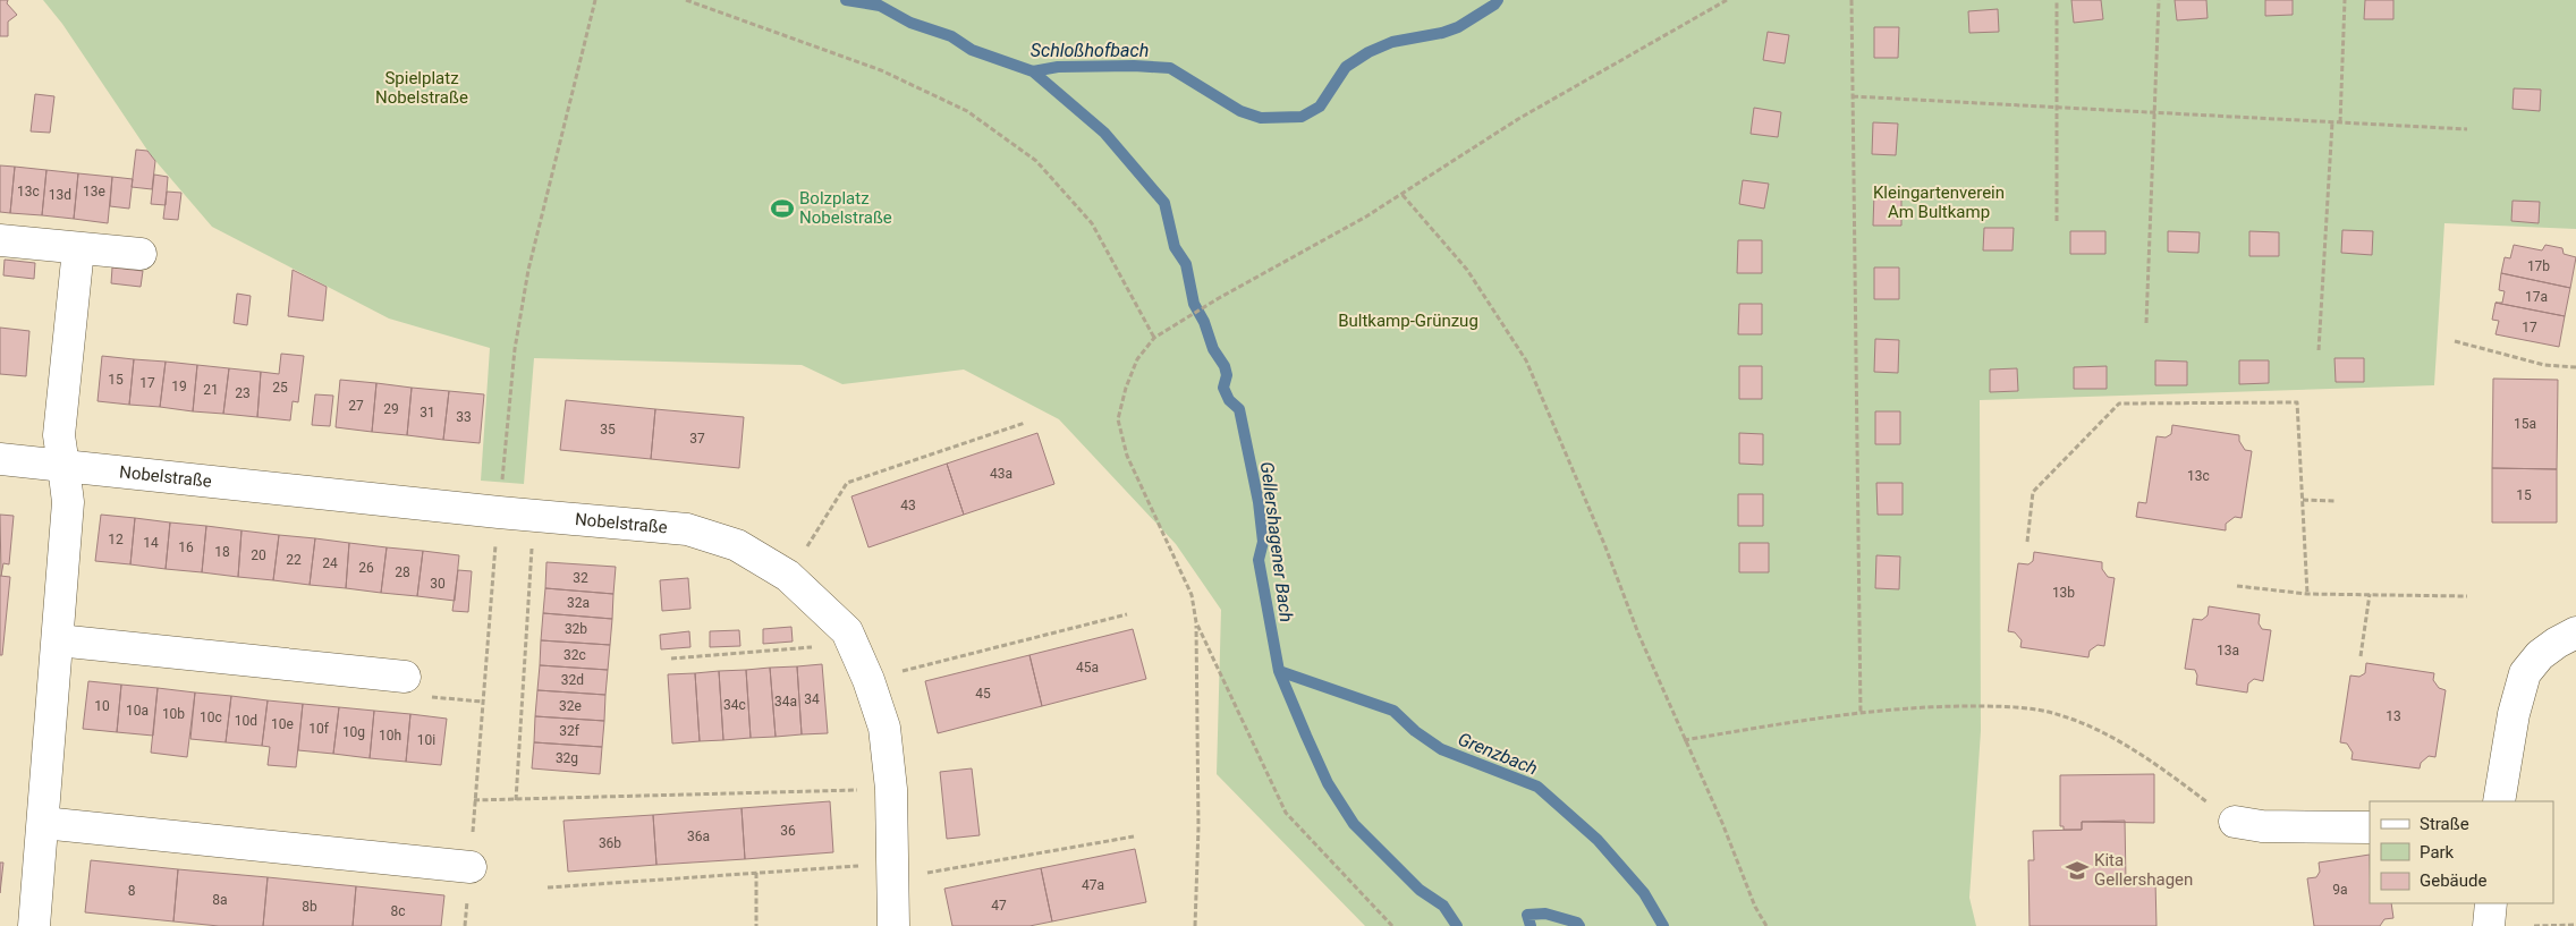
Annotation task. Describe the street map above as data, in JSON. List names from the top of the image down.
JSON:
{
  "streets": {
    "street": ["Nobelstraße"]
  },
  "water": ["Schloßhofbach", "Gellershagener Bach", "Grenzbach"],
  "parks": ["Spielplatz Nobelstraße", "Kleingartenverein Am Bultkamp", "Bultkamp-Grünzug"],
  "places": {
    "sports": ["Bolzplatz Nobelstraße"],
    "school or university": ["Kita Gellershagen"]
  },
  "house_numbers": [
    "13c",
    "13e",
    "13d",
    "17b",
    "17a",
    "17",
    "15",
    "17",
    "19",
    "25",
    "21",
    "23",
    "27",
    "29",
    "31",
    "33",
    "15a",
    "35",
    "37",
    "43a",
    "13c",
    "15",
    "43",
    "12",
    "14",
    "16",
    "18",
    "20",
    "22",
    "24",
    "26",
    "28",
    "32",
    "30",
    "13b",
    "32a",
    "32b",
    "13a",
    "32c",
    "45a",
    "32d",
    "45",
    "34",
    "34a",
    "34c",
    "10",
    "32e",
    "10a",
    "10b",
    "13",
    "10c",
    "10d",
    "10e",
    "10f",
    "32f",
    "10g",
    "10h",
    "10i",
    "32g",
    "36",
    "36a",
    "36b",
    "47a",
    "9a",
    "8",
    "8a",
    "47",
    "8b",
    "8c"
  ],
  "legend": ["Straße", "Park", "Gebäude"]
}
